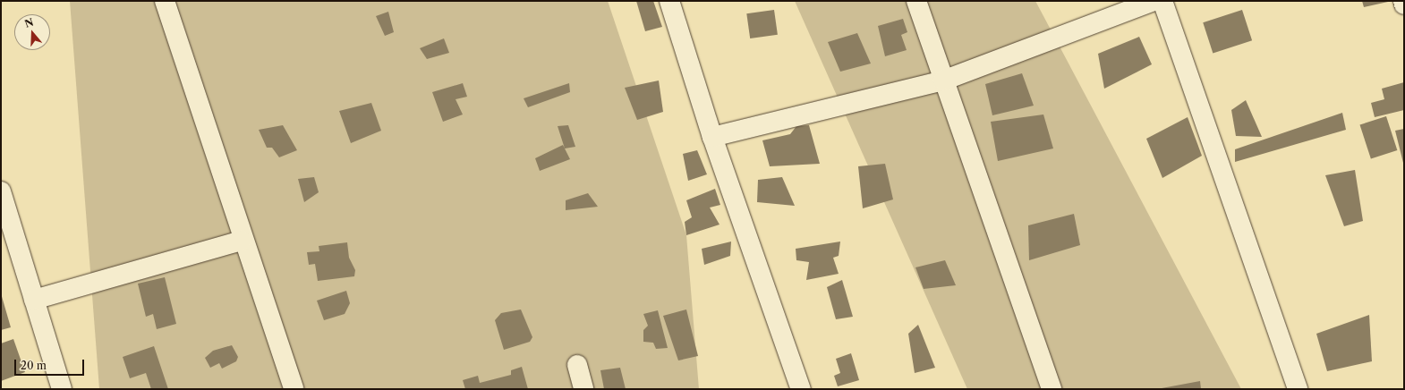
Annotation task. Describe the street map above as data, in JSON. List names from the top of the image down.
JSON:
{
  "scale_bar": "20 m",
  "north": "top"
}
